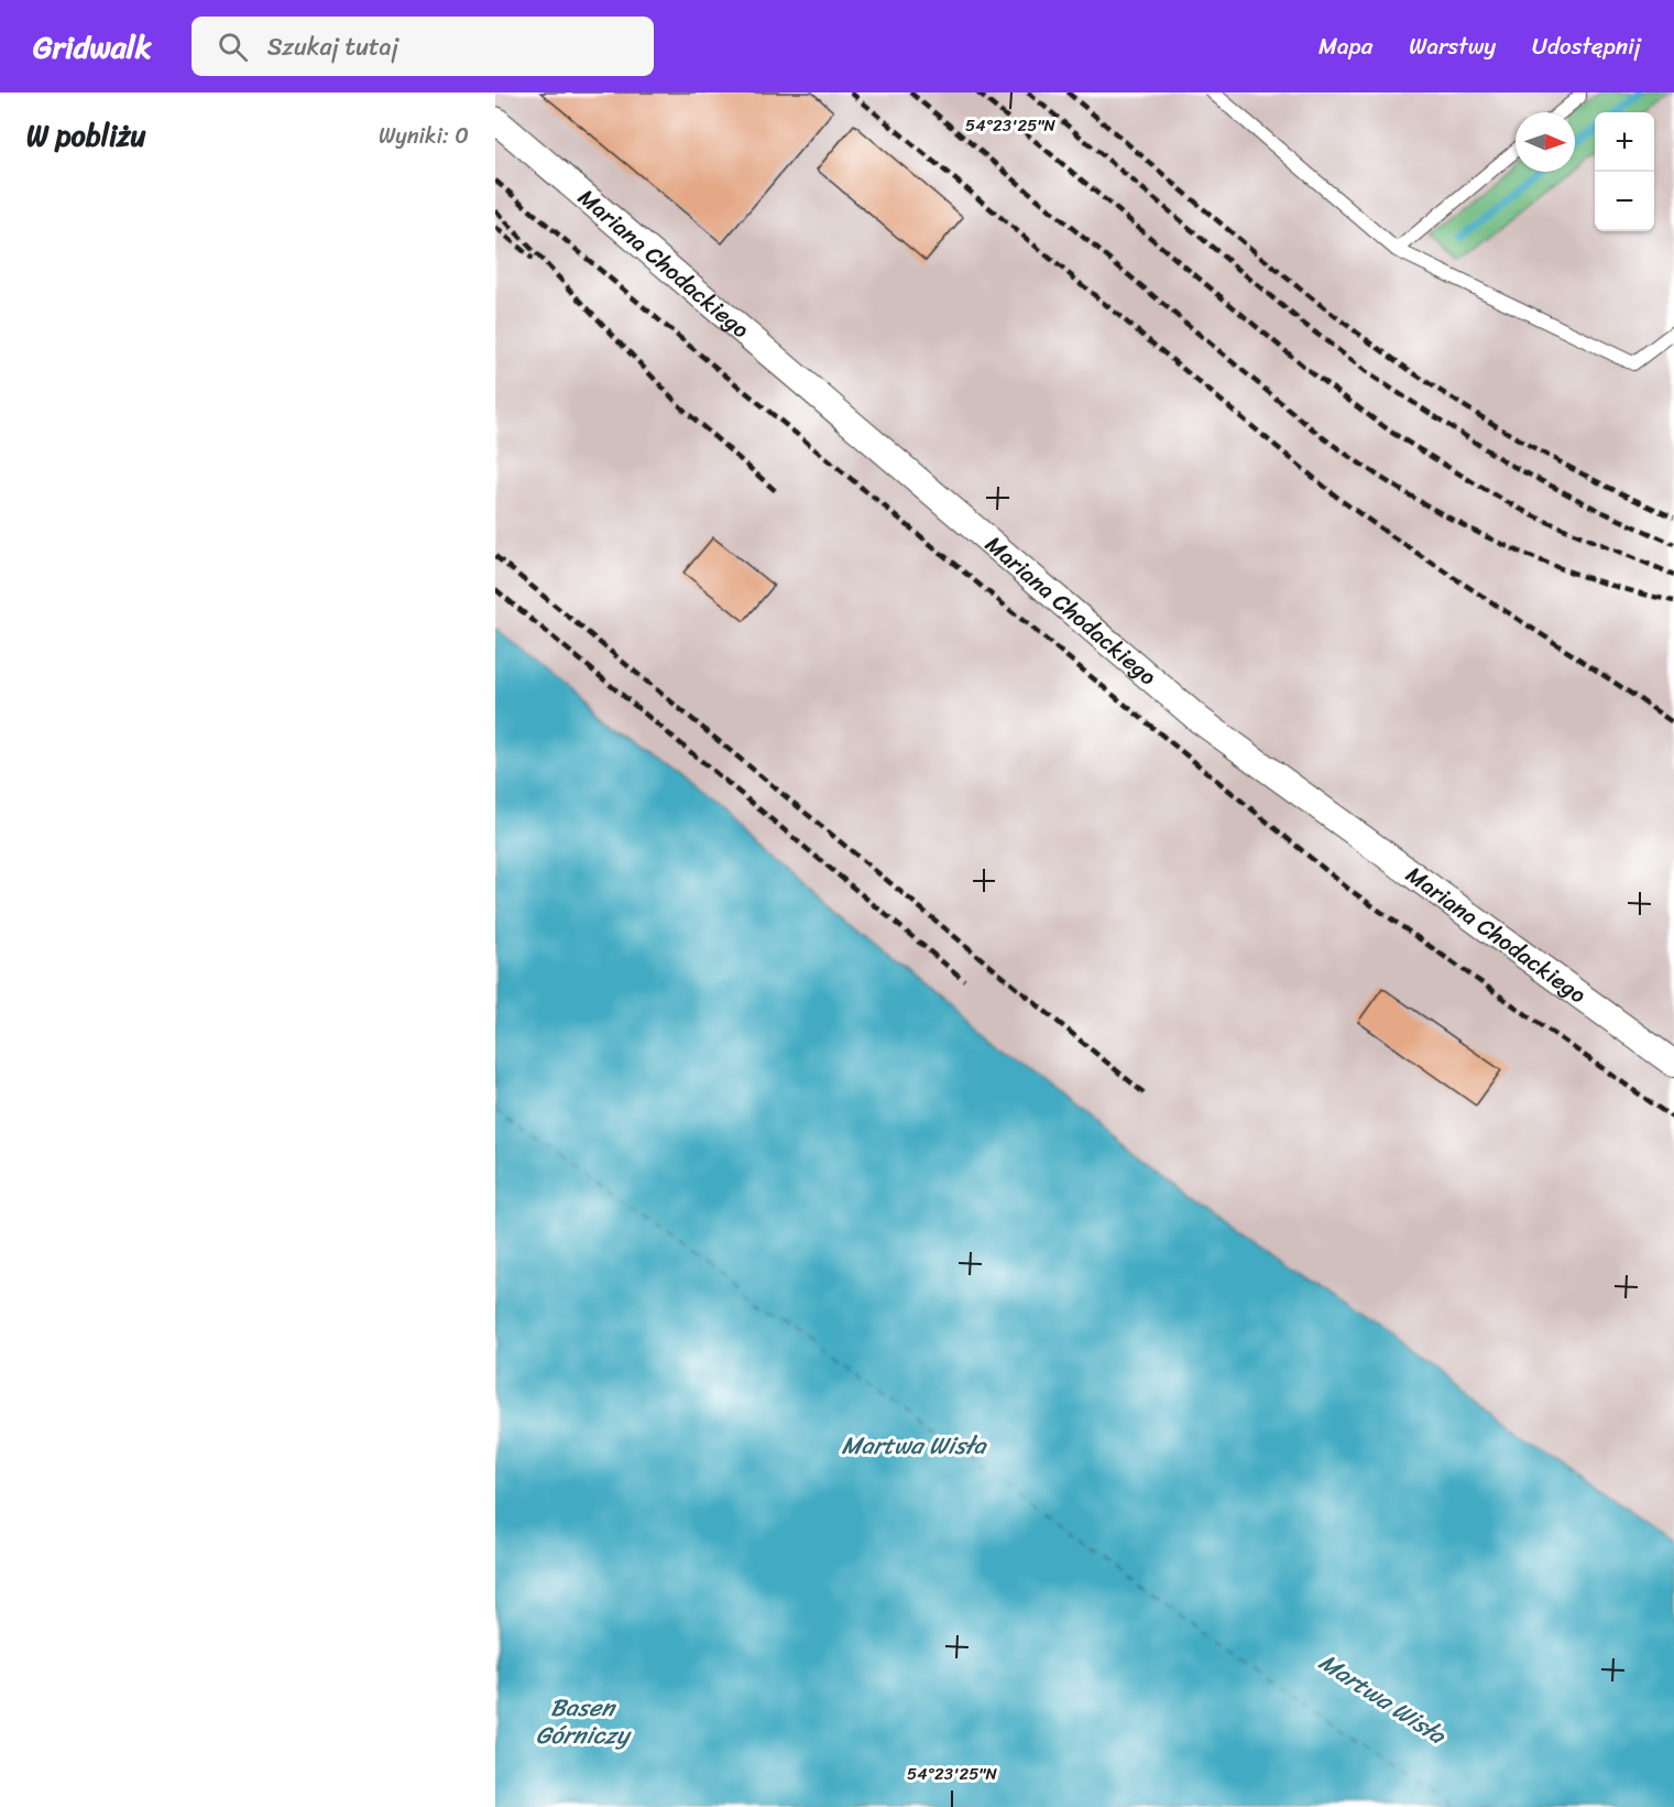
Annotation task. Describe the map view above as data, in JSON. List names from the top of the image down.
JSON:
{
  "streets": {
    "street": ["Mariana Chodackiego"]
  },
  "water": ["Martwa Wisła", "Basen Górniczy"],
  "north": "right",
  "page": {
    "header": "Gridwalk",
    "search": "Szukaj tutaj",
    "nav": ["Mapa", "Warstwy", "Udostępnij"],
    "heading": ["W pobliżu", "Wyniki: 0"],
    "map_buttons": ["+", "−"]
  },
  "coordinates": ["54°23'25\"N"]
}
